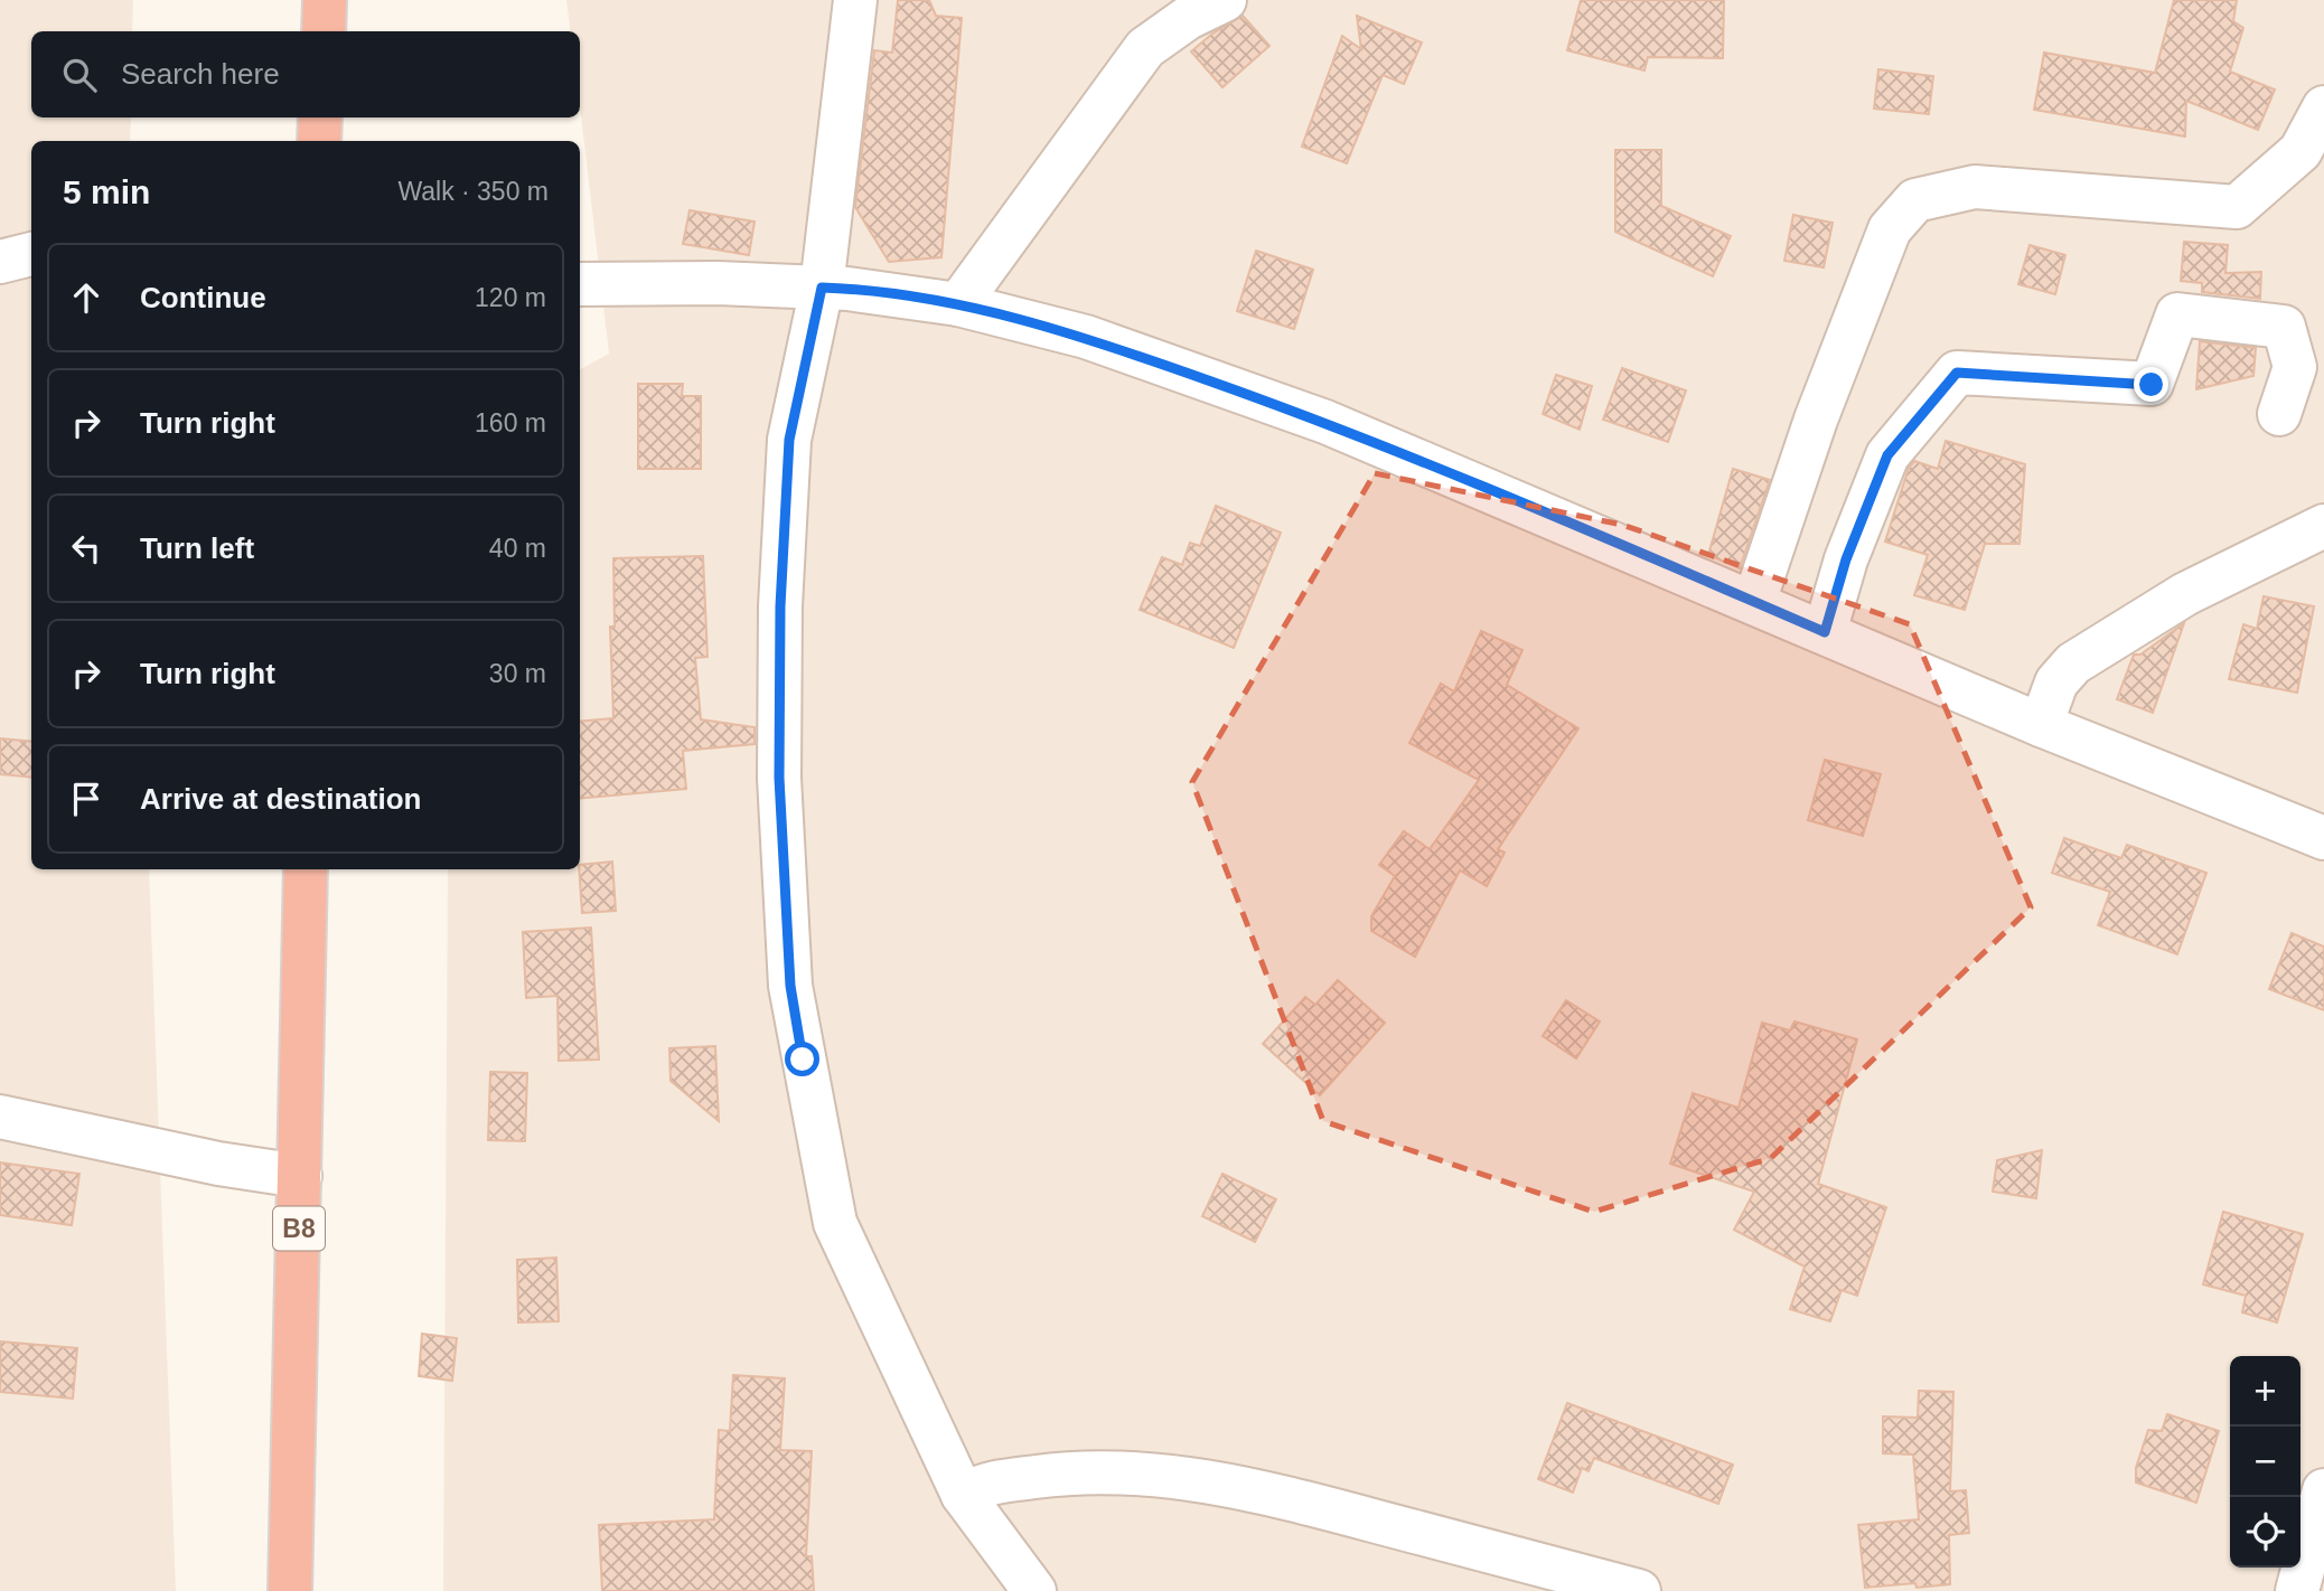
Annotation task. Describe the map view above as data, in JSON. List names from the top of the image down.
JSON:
{
  "streets": {
    "highway": ["B8"]
  },
  "page": {
    "search": "Search here",
    "heading": ["5 min", "Walk · 350 m"],
    "list": [
      ["Continue", "120 m"],
      ["Turn right", "160 m"],
      ["Turn left", "40 m"],
      ["Turn right", "30 m"],
      "Arrive at destination"
    ],
    "map_buttons": ["+", "−"]
  }
}
